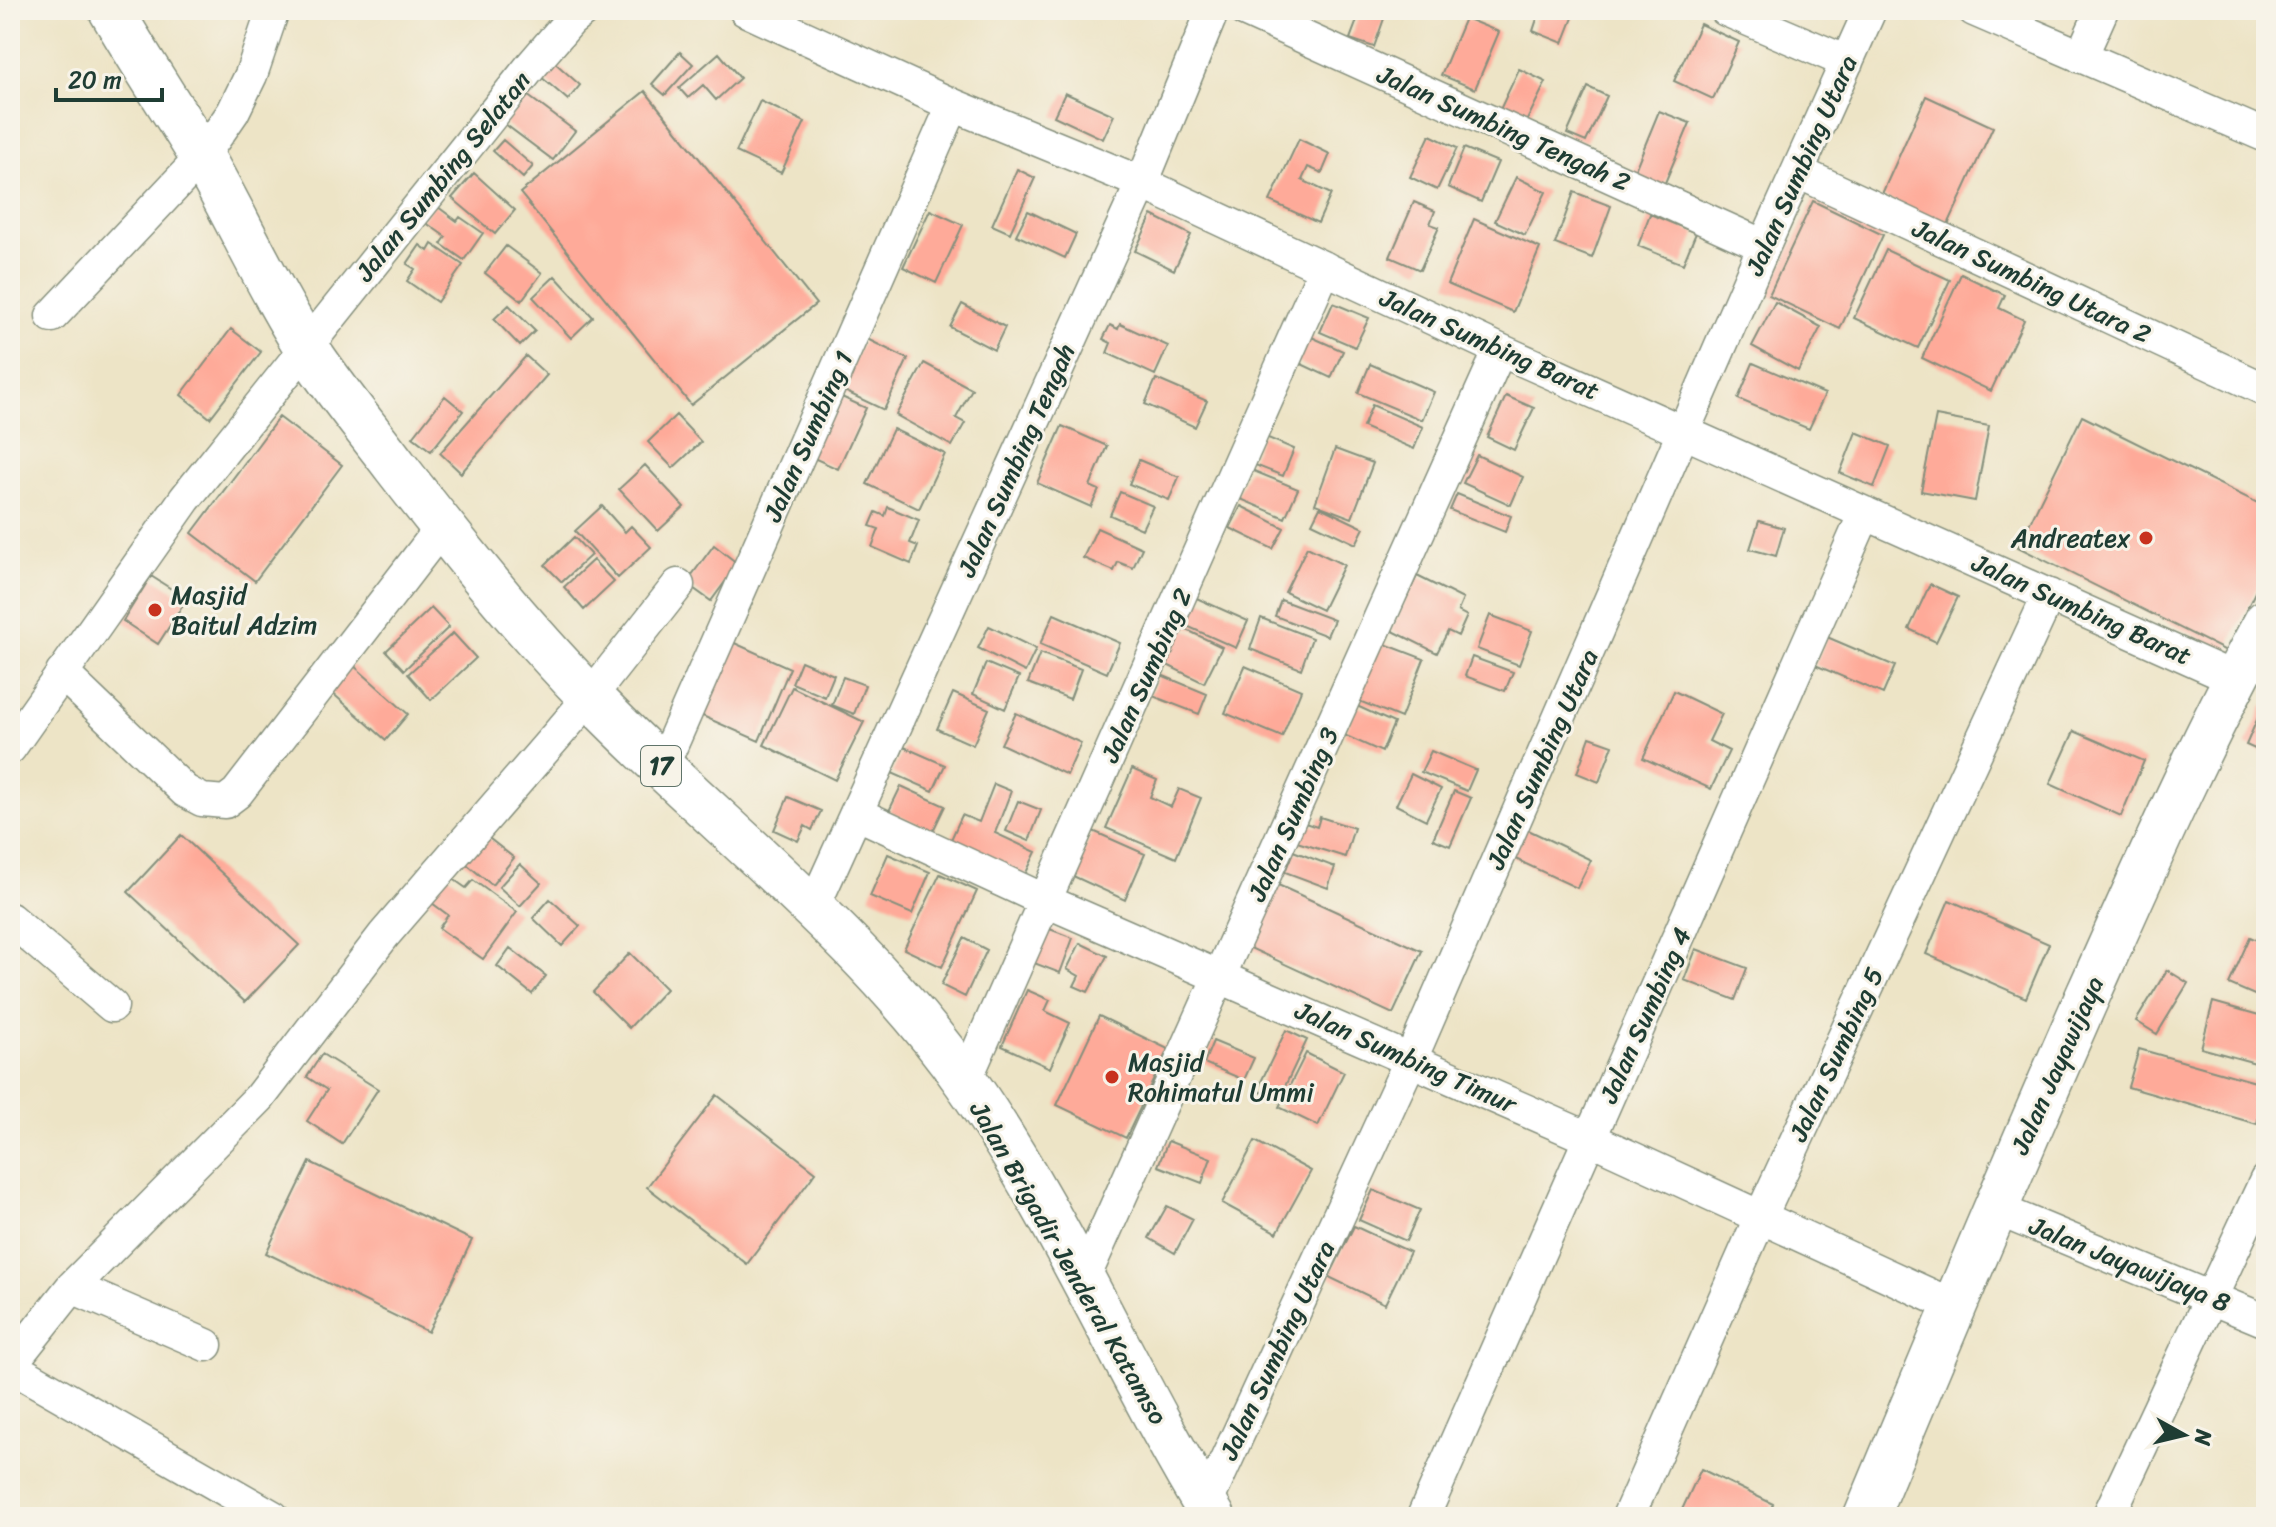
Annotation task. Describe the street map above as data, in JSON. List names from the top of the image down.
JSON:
{
  "streets": {
    "main road": ["17", "Jalan Jayawijaya", "Jalan Brigadir Jenderal Katamso"],
    "street": [
      "Jalan Sumbing Tengah 2",
      "Jalan Sumbing Utara",
      "Jalan Sumbing Selatan",
      "Jalan Sumbing Utara 2",
      "Jalan Sumbing Barat",
      "Jalan Sumbing 1",
      "Jalan Sumbing Tengah",
      "Jalan Sumbing 2",
      "Jalan Sumbing 3",
      "Jalan Sumbing 4",
      "Jalan Sumbing 5",
      "Jalan Sumbing Timur",
      "Jalan Jayawijaya 8"
    ]
  },
  "crossings": [
    ["Jalan Sumbing Tengah 2", "Jalan Sumbing Utara"],
    ["Jalan Sumbing Utara", "Jalan Sumbing Utara 2"],
    ["Jalan Sumbing Utara", "Jalan Sumbing Barat"],
    ["Jalan Sumbing Utara", "Jalan Sumbing Timur"],
    ["Jalan Sumbing Utara", "Jalan Brigadir Jenderal Katamso"],
    ["Jalan Sumbing Selatan", "Jalan Brigadir Jenderal Katamso"],
    ["Jalan Sumbing Barat", "Jalan Sumbing 1"],
    ["Jalan Sumbing Barat", "Jalan Sumbing Tengah"],
    ["Jalan Sumbing Barat", "Jalan Sumbing 2"],
    ["Jalan Sumbing Barat", "Jalan Sumbing 3"],
    ["Jalan Sumbing Barat", "Jalan Sumbing 4"],
    ["Jalan Sumbing Barat", "Jalan Sumbing 5"],
    ["Jalan Sumbing Barat", "Jalan Jayawijaya"],
    ["Jalan Sumbing 1", "Jalan Brigadir Jenderal Katamso"],
    ["Jalan Sumbing Tengah", "Jalan Sumbing Timur"],
    ["Jalan Sumbing Tengah", "Jalan Brigadir Jenderal Katamso"],
    ["Jalan Sumbing 2", "Jalan Sumbing Timur"],
    ["Jalan Sumbing 2", "Jalan Brigadir Jenderal Katamso"],
    ["Jalan Sumbing 3", "Jalan Sumbing Timur"],
    ["Jalan Sumbing 3", "Jalan Brigadir Jenderal Katamso"],
    ["Jalan Sumbing 4", "Jalan Sumbing Timur"],
    ["Jalan Sumbing 5", "Jalan Sumbing Timur"],
    ["Jalan Sumbing Timur", "Jalan Jayawijaya"],
    ["Jalan Jayawijaya", "Jalan Jayawijaya 8"]
  ],
  "places": ["Andreatex", "Masjid Baitul Adzim", "Masjid Rohimatul Ummi"],
  "scale_bar": "20 m",
  "north": "right"
}
